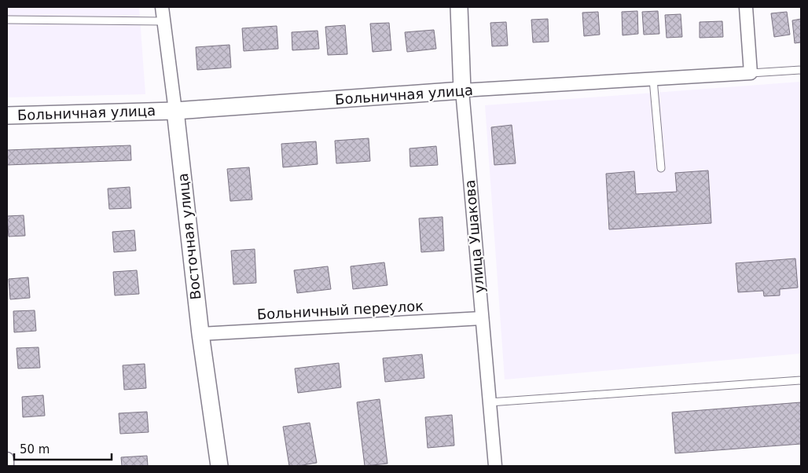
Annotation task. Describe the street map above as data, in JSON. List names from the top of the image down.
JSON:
{
  "streets": {
    "street": [
      "Больничная улица",
      "Восточная улица",
      "улица Ушакова",
      "Больничный переулок"
    ]
  },
  "crossings": [
    ["Больничная улица", "Восточная улица"],
    ["Больничная улица", "улица Ушакова"],
    ["Восточная улица", "Больничный переулок"],
    ["улица Ушакова", "Больничный переулок"]
  ],
  "scale_bar": "50 m"
}
